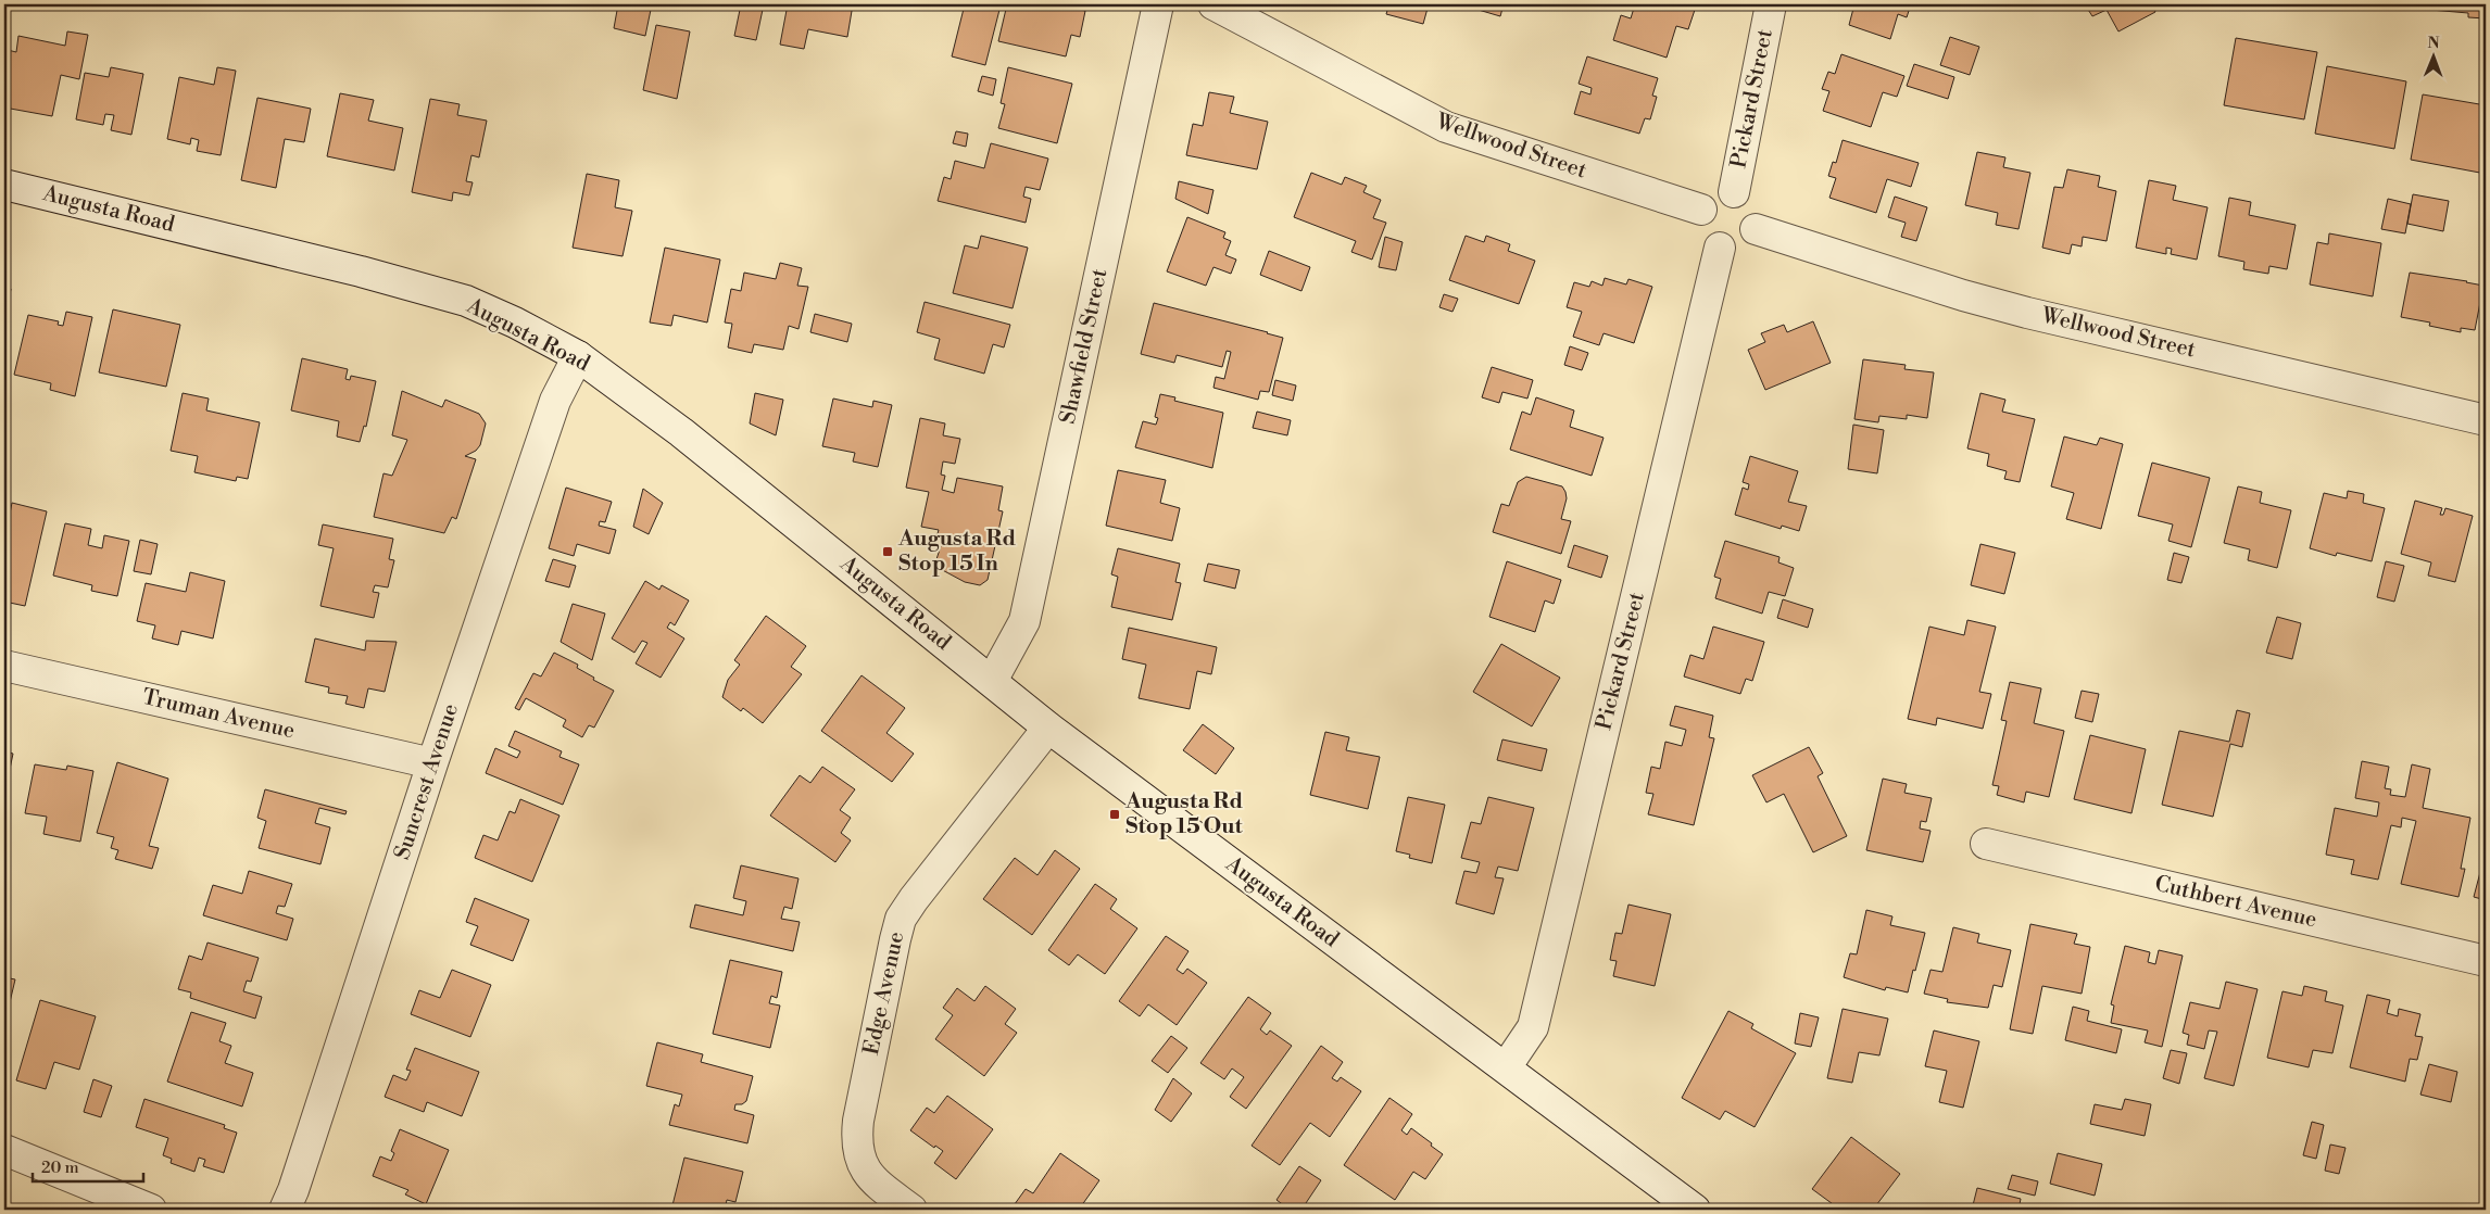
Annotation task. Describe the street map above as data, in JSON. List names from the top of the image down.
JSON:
{
  "streets": {
    "street": [
      "Pickard Street",
      "Wellwood Street",
      "Augusta Road",
      "Shawfield Street",
      "Truman Avenue",
      "Suncrest Avenue",
      "Cuthbert Avenue",
      "Edge Avenue"
    ]
  },
  "crossings": [
    ["Pickard Street", "Wellwood Street"],
    ["Pickard Street", "Augusta Road"],
    ["Augusta Road", "Shawfield Street"],
    ["Augusta Road", "Suncrest Avenue"],
    ["Augusta Road", "Edge Avenue"],
    ["Truman Avenue", "Suncrest Avenue"]
  ],
  "places": {
    "transit": ["Augusta Rd Stop 15 In", "Augusta Rd Stop 15 Out"]
  },
  "scale_bar": "20 m",
  "north": "top"
}
